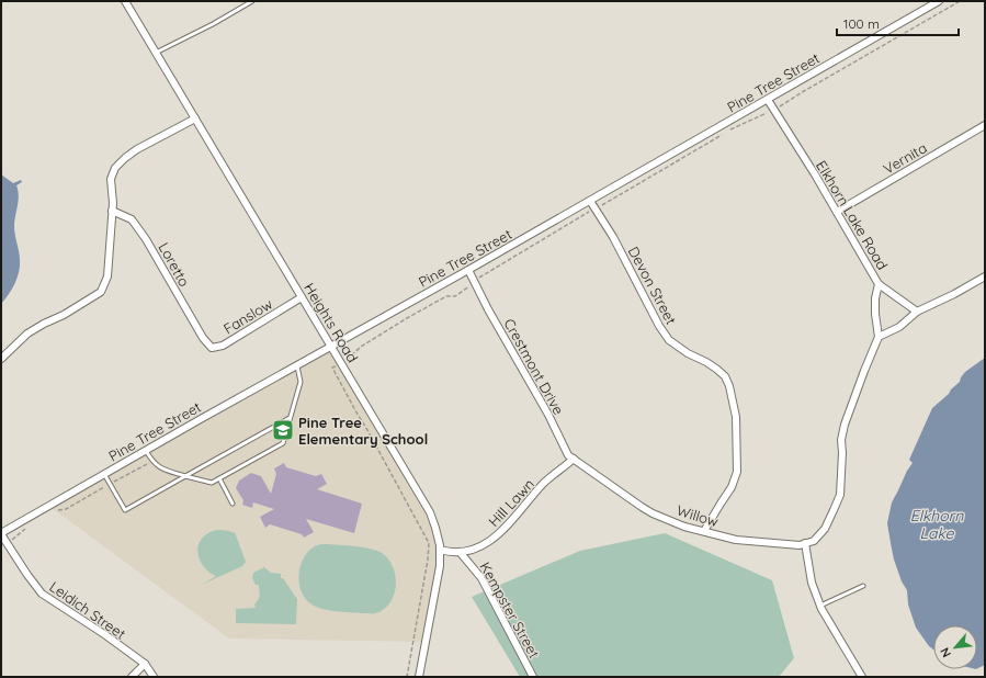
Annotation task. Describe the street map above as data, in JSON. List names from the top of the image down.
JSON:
{
  "streets": {
    "street": [
      "Pine Tree Street",
      "Vernita",
      "Elkhorn Lake Road",
      "Loretto",
      "Devon Street",
      "Fanslow",
      "Heights Road",
      "Crestmont Drive",
      "Hill Lawn",
      "Willow",
      "Leidich Street",
      "Kempster Street"
    ]
  },
  "crossings": [
    ["Pine Tree Street", "Elkhorn Lake Road"],
    ["Pine Tree Street", "Devon Street"],
    ["Pine Tree Street", "Heights Road"],
    ["Pine Tree Street", "Crestmont Drive"],
    ["Pine Tree Street", "Leidich Street"],
    ["Vernita", "Elkhorn Lake Road"],
    ["Elkhorn Lake Road", "Willow"],
    ["Loretto", "Fanslow"],
    ["Devon Street", "Willow"],
    ["Fanslow", "Heights Road"],
    ["Crestmont Drive", "Hill Lawn"],
    ["Crestmont Drive", "Willow"],
    ["Hill Lawn", "Kempster Street"]
  ],
  "water": ["Elkhorn Lake"],
  "places": {
    "school or university": ["Pine Tree Elementary School"]
  },
  "scale_bar": "100 m",
  "north": "bottom left"
}
